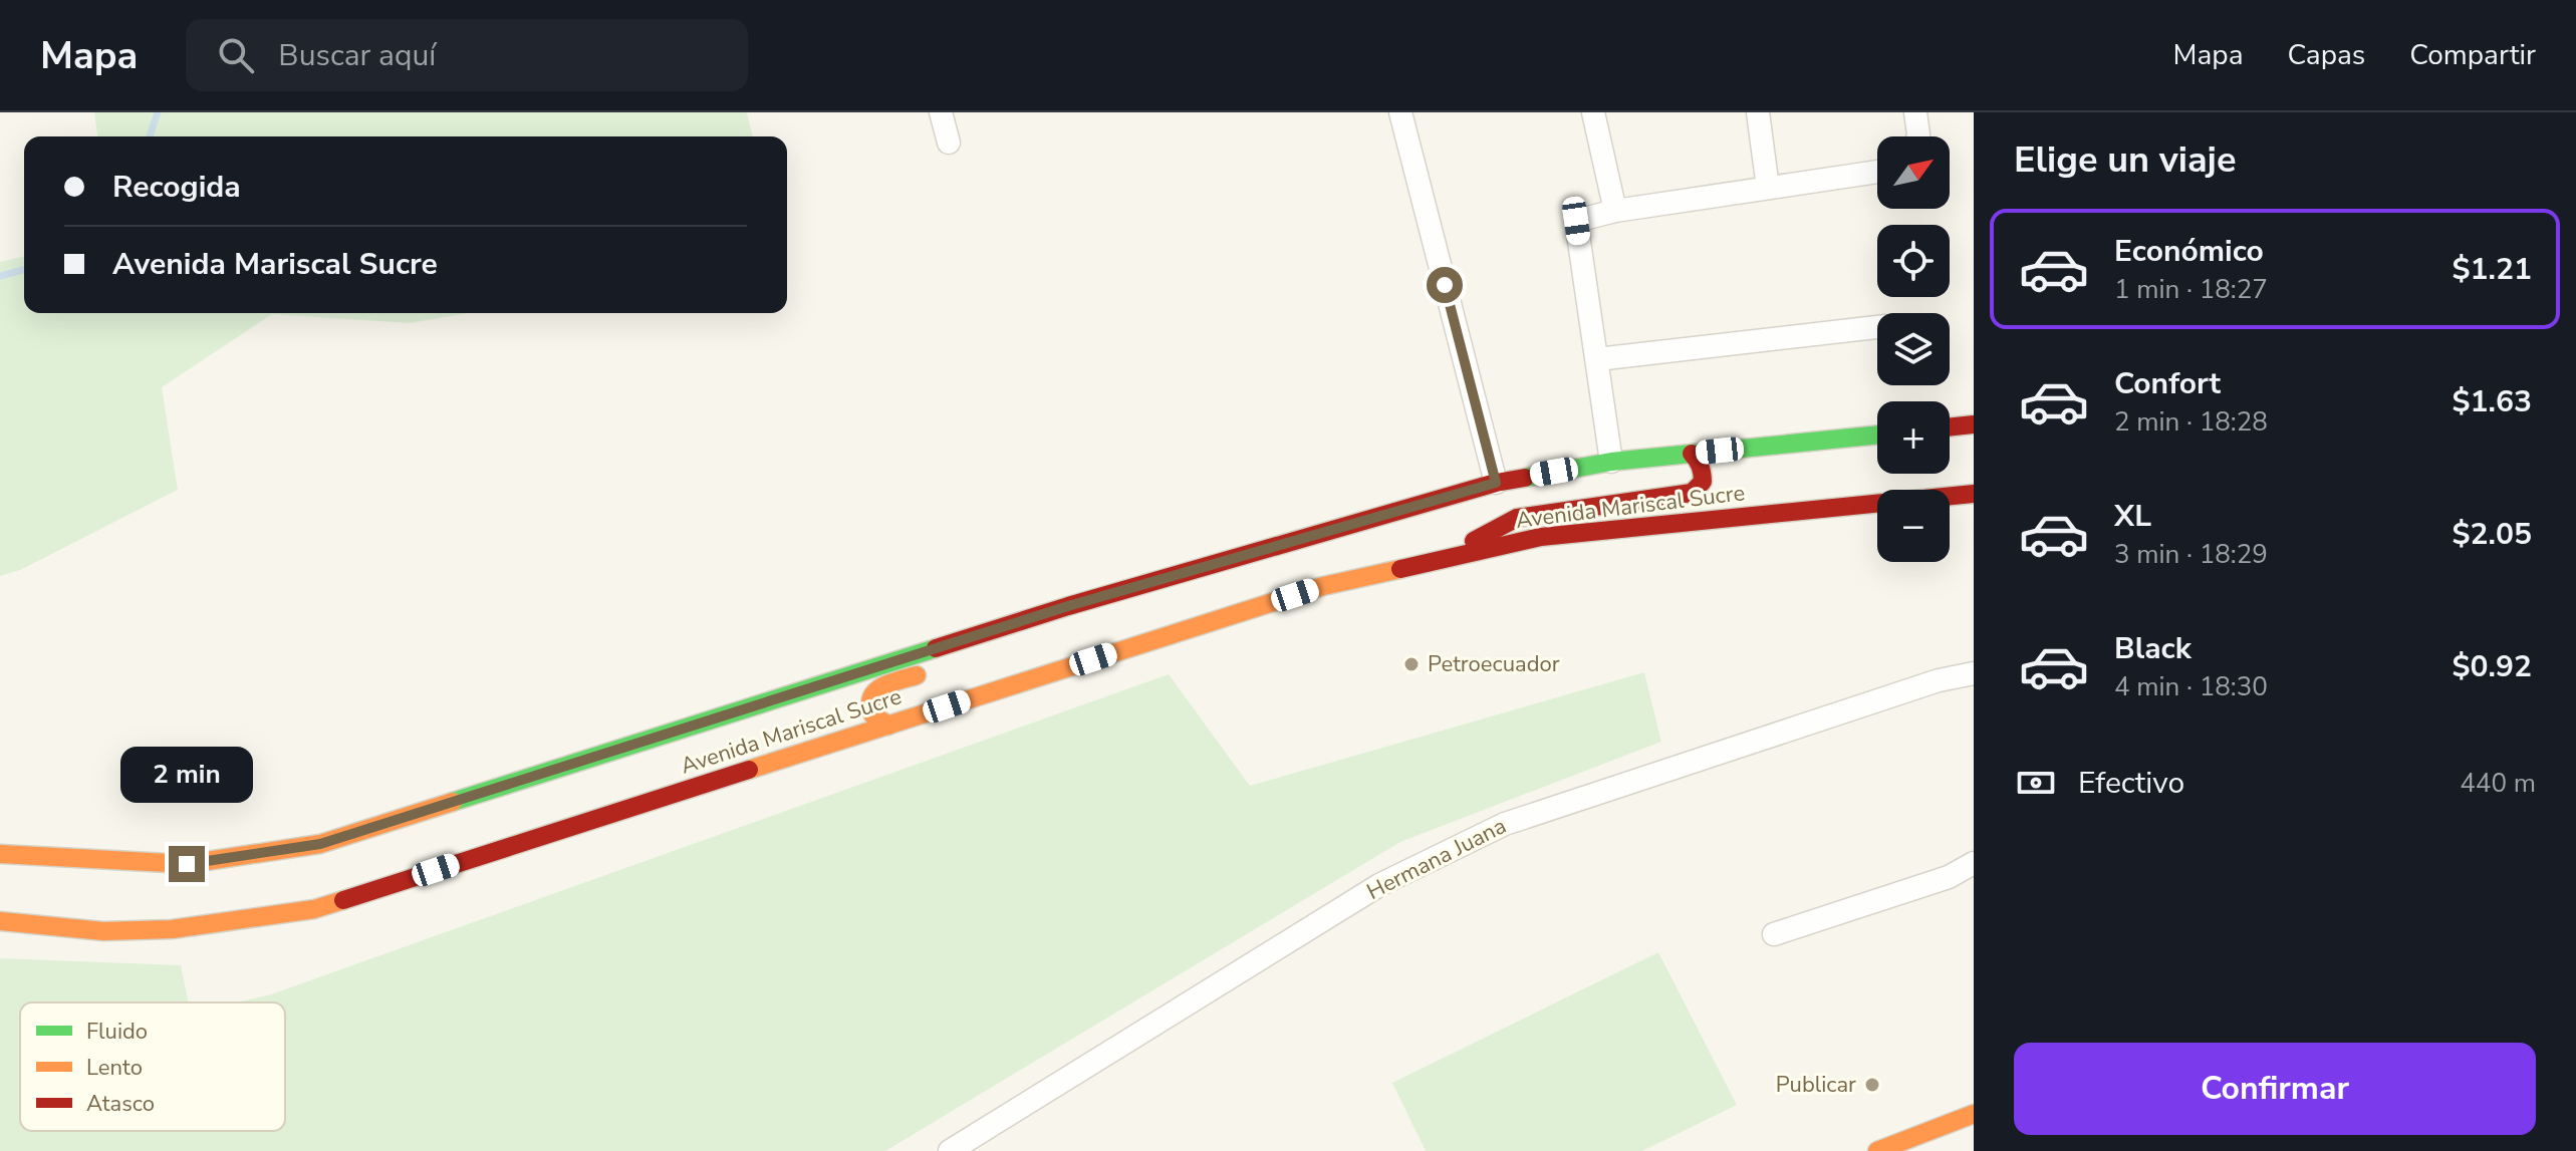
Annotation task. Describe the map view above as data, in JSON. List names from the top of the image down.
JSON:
{
  "streets": {
    "main road": ["Avenida Mariscal Sucre"],
    "street": ["Hermana Juana"]
  },
  "places": ["Petroecuador", "Publicar"],
  "legend": ["Fluido", "Lento", "Atasco"],
  "north": "top right",
  "page": {
    "header": "Mapa",
    "search": "Buscar aquí",
    "nav": ["Mapa", "Capas", "Compartir"],
    "heading": "Elige un viaje",
    "map_buttons": ["+", "−"],
    "banner": ["Recogida", "Avenida Mariscal Sucre"],
    "list": [
      {
        "name": "Económico",
        "note": "1 min · 18:27",
        "value": "$1.21"
      },
      {
        "name": "Confort",
        "note": "2 min · 18:28",
        "value": "$1.63"
      },
      {
        "name": "XL",
        "note": "3 min · 18:29",
        "value": "$2.05"
      },
      {
        "name": "Black",
        "note": "4 min · 18:30",
        "value": "$0.92"
      }
    ],
    "pay": ["Efectivo", "440 m"],
    "bubble": "2 min",
    "buttons": "Confirmar"
  }
}
